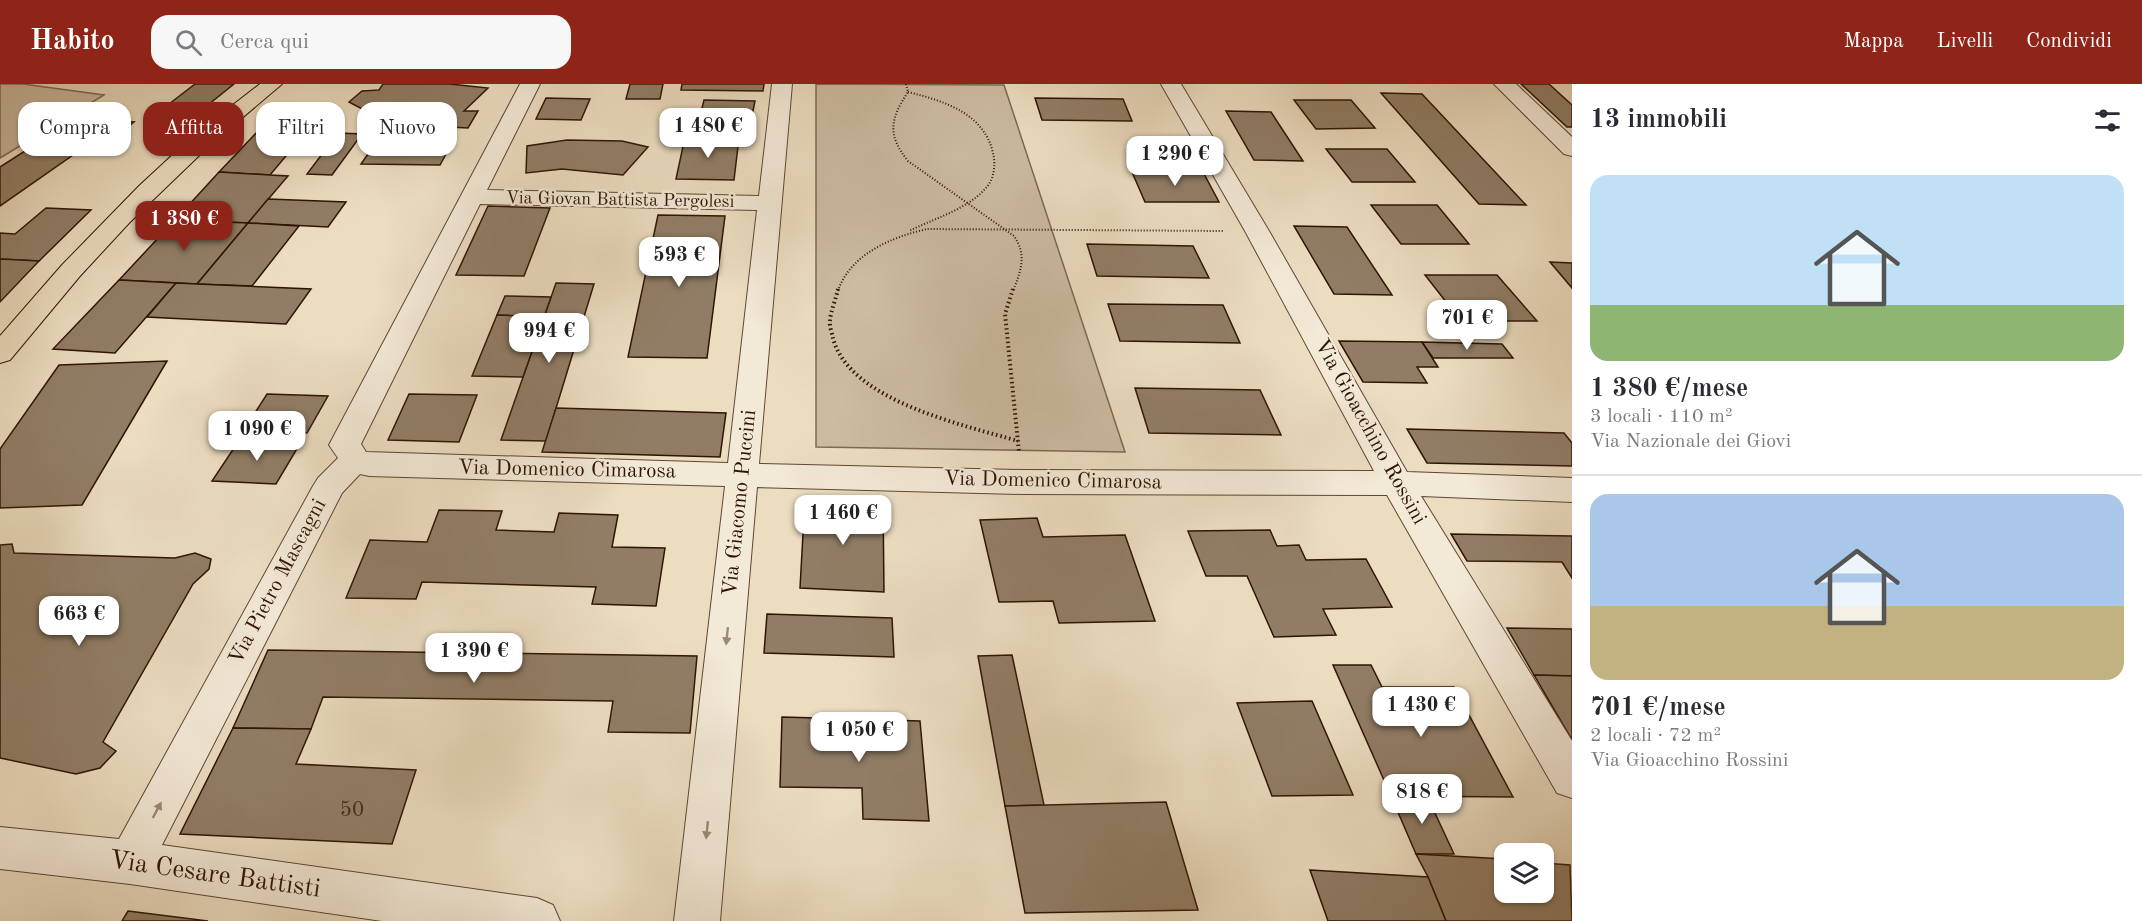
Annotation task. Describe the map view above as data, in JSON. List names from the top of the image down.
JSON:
{
  "streets": {
    "street": [
      "Via Giovan Battista Pergolesi",
      "Via Gioacchino Rossini",
      "Via Domenico Cimarosa",
      "Via Giacomo Puccini",
      "Via Pietro Mascagni",
      "Via Cesare Battisti"
    ]
  },
  "crossings": [
    ["Via Giovan Battista Pergolesi", "Via Giacomo Puccini"],
    ["Via Gioacchino Rossini", "Via Domenico Cimarosa"],
    ["Via Domenico Cimarosa", "Via Giacomo Puccini"],
    ["Via Domenico Cimarosa", "Via Pietro Mascagni"],
    ["Via Pietro Mascagni", "Via Cesare Battisti"]
  ],
  "one_way": ["Via Giacomo Puccini", "Via Pietro Mascagni"],
  "house_numbers": ["50"],
  "page": {
    "header": "Habito",
    "search": "Cerca qui",
    "nav": ["Mappa", "Livelli", "Condividi"],
    "heading": "13 immobili",
    "chip": [
      "Compra",
      "Affitta",
      "Filtri",
      "Nuovo"
    ],
    "price": [
      "1 480 €",
      "1 290 €",
      "1 380 €",
      "593 €",
      "701 €",
      "994 €",
      "1 090 €",
      "1 460 €",
      "663 €",
      "1 390 €",
      "1 430 €",
      "1 050 €",
      "818 €"
    ],
    "list": [
      {
        "name": "1 380 €/mese",
        "note": "3 locali · 110 m² · Via Nazionale dei Giovi"
      },
      {
        "name": "701 €/mese",
        "note": "2 locali · 72 m² · Via Gioacchino Rossini"
      }
    ]
  }
}
